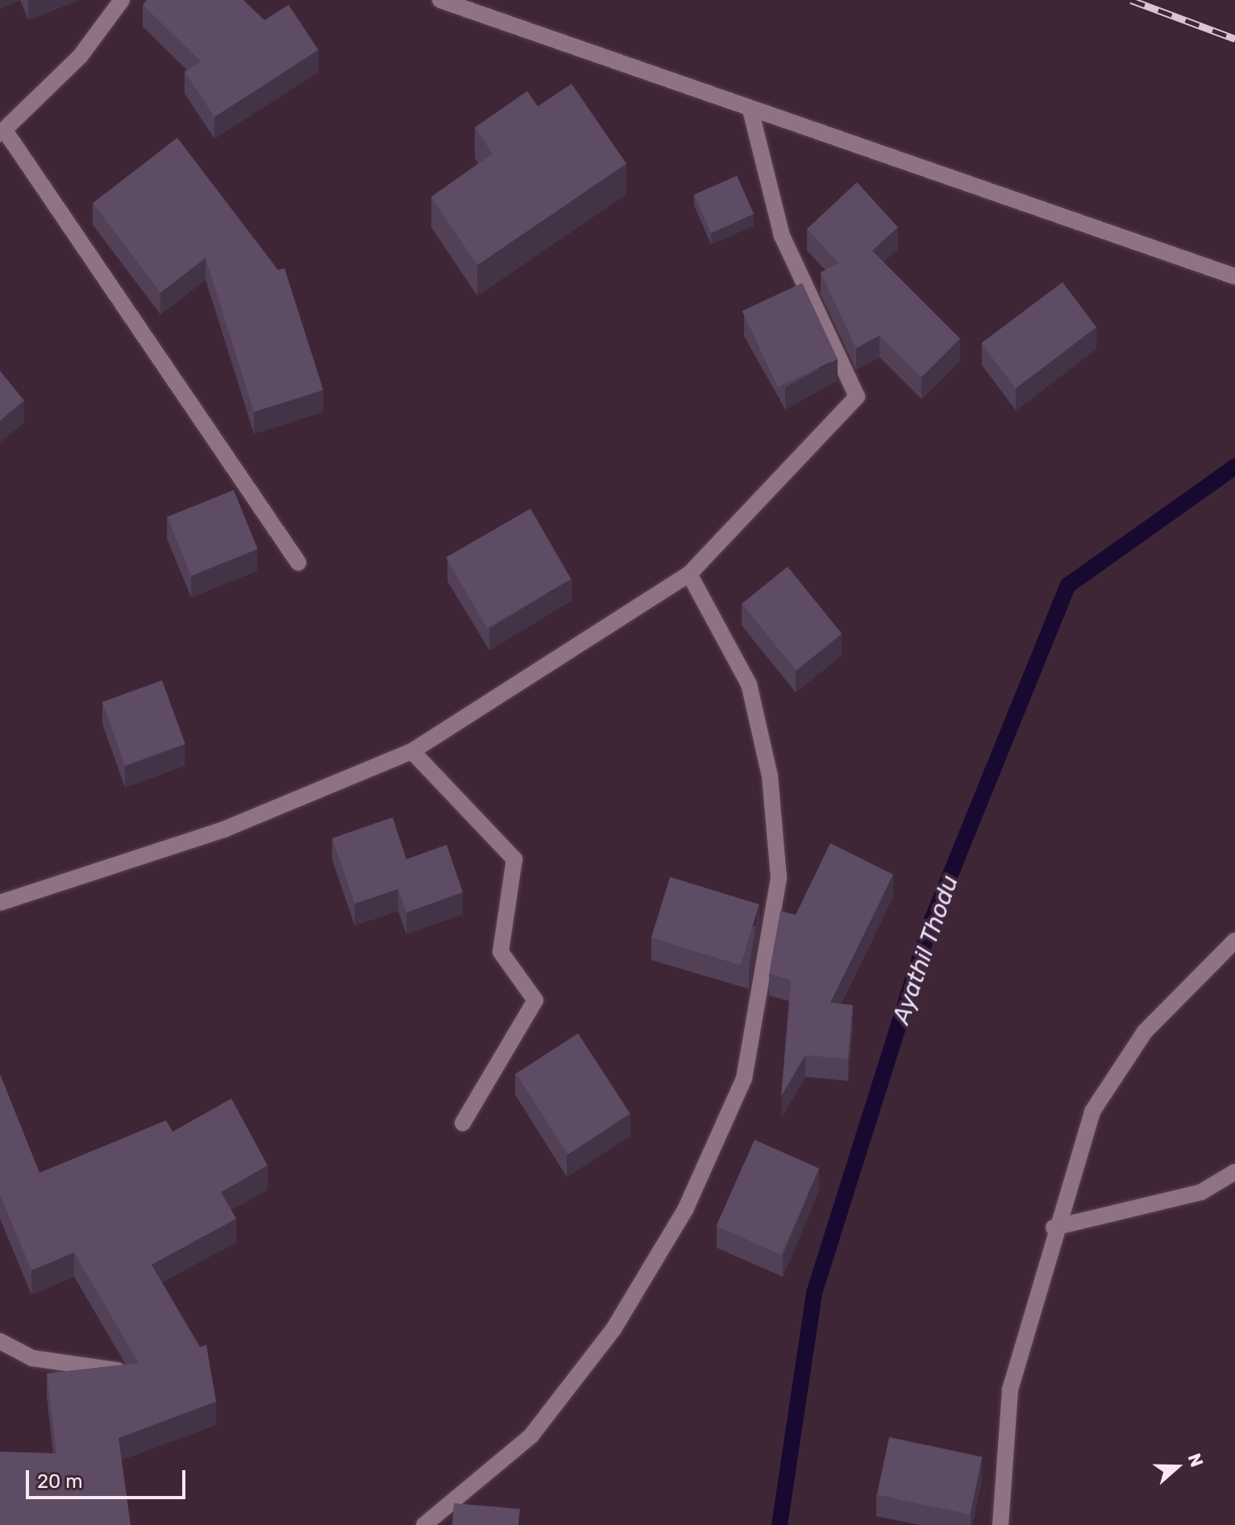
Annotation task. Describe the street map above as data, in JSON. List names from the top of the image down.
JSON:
{
  "water": ["Ayathil Thodu"],
  "scale_bar": "20 m",
  "north": "right"
}
